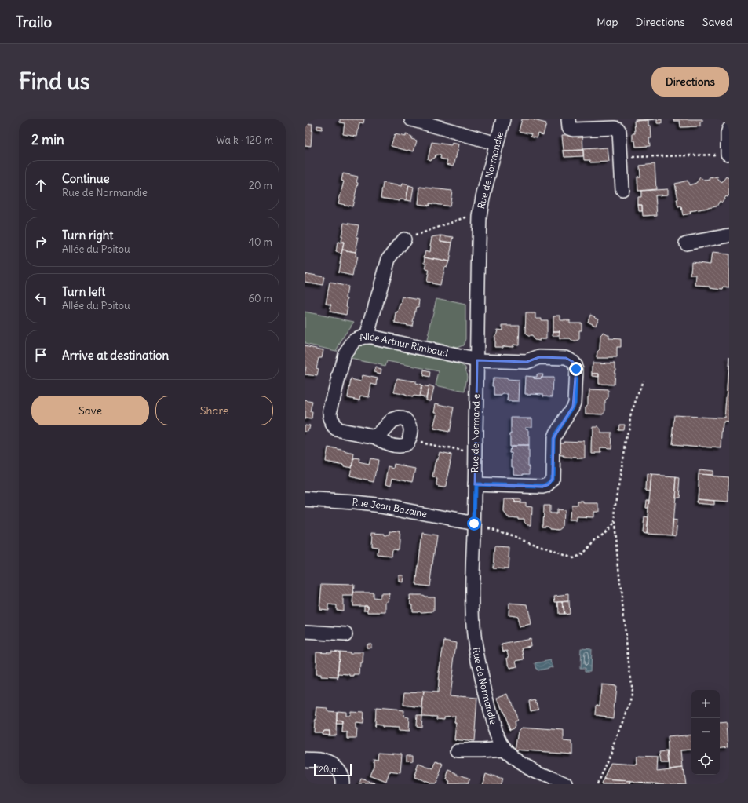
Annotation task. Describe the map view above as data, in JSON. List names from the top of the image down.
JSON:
{
  "streets": {
    "street": ["Rue de Normandie", "Allée Arthur Rimbaud", "Rue Jean Bazaine"]
  },
  "crossings": [
    ["Rue de Normandie", "Allée Arthur Rimbaud"],
    ["Rue de Normandie", "Rue Jean Bazaine"]
  ],
  "scale_bar": "20 m",
  "page": {
    "header": "Trailo",
    "nav": ["Map", "Directions", "Saved"],
    "buttons": [
      "Directions",
      ["Save", "Share"]
    ],
    "title": "Find us",
    "heading": ["2 min", "Walk · 120 m"],
    "list": [
      ["Continue", "Rue de Normandie", "20 m"],
      ["Turn right", "Allée du Poitou", "40 m"],
      ["Turn left", "Allée du Poitou", "60 m"],
      "Arrive at destination"
    ],
    "map_buttons": ["+", "−"],
    "scale": "20 m"
  }
}
